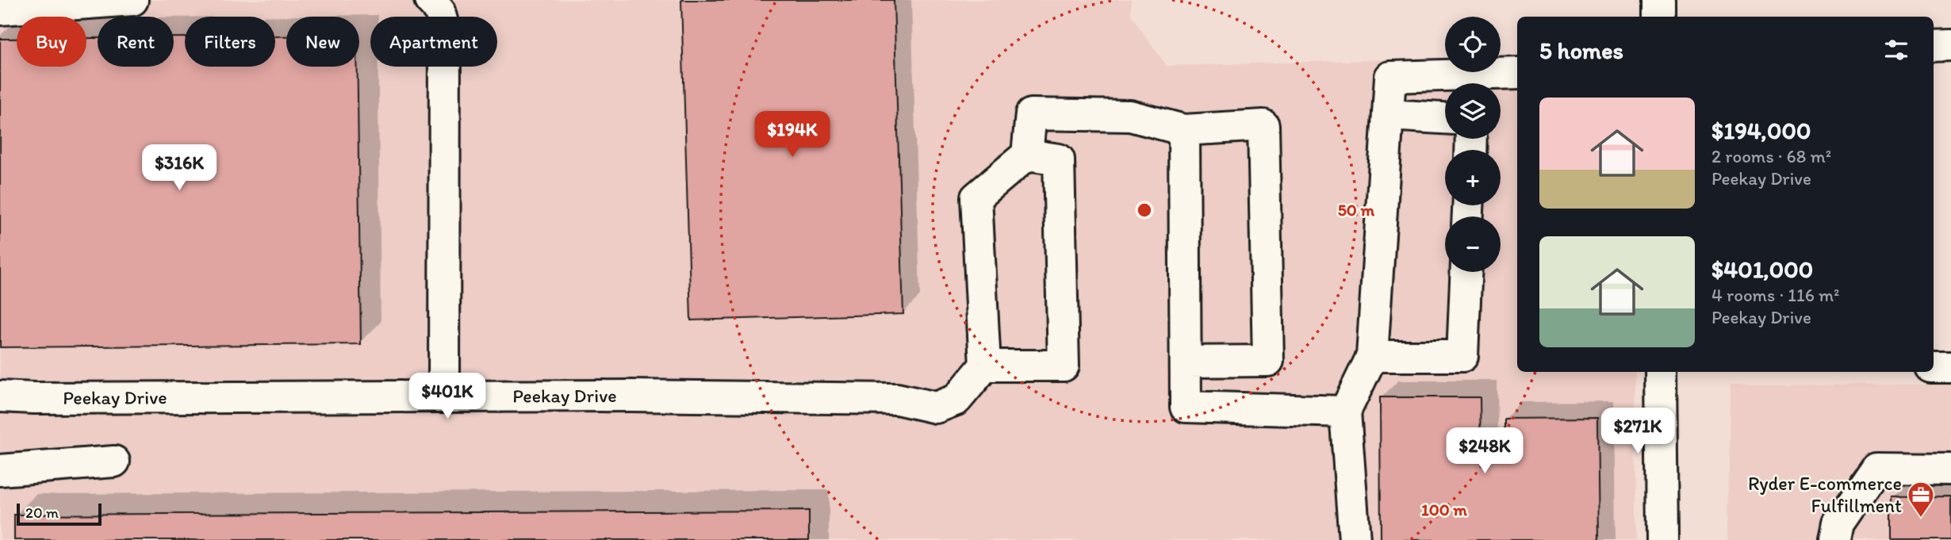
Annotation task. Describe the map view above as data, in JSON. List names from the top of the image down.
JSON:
{
  "streets": {
    "street": ["Peekay Drive"]
  },
  "places": {
    "office": ["Ryder E-commerce Fulfillment"]
  },
  "scale_bar": "20 m",
  "page": {
    "map_buttons": ["+", "−"],
    "chip": [
      "Buy",
      "Rent",
      "Filters",
      "New",
      "Apartment"
    ],
    "heading": "5 homes",
    "list": [
      {
        "name": "$194,000",
        "note": "2 rooms · 68 m² · Peekay Drive"
      },
      {
        "name": "$401,000",
        "note": "4 rooms · 116 m² · Peekay Drive"
      }
    ],
    "price": [
      "$194K",
      "$316K",
      "$401K",
      "$271K",
      "$248K"
    ],
    "scale": "20 m"
  },
  "rings": ["50 m", "100 m"]
}
